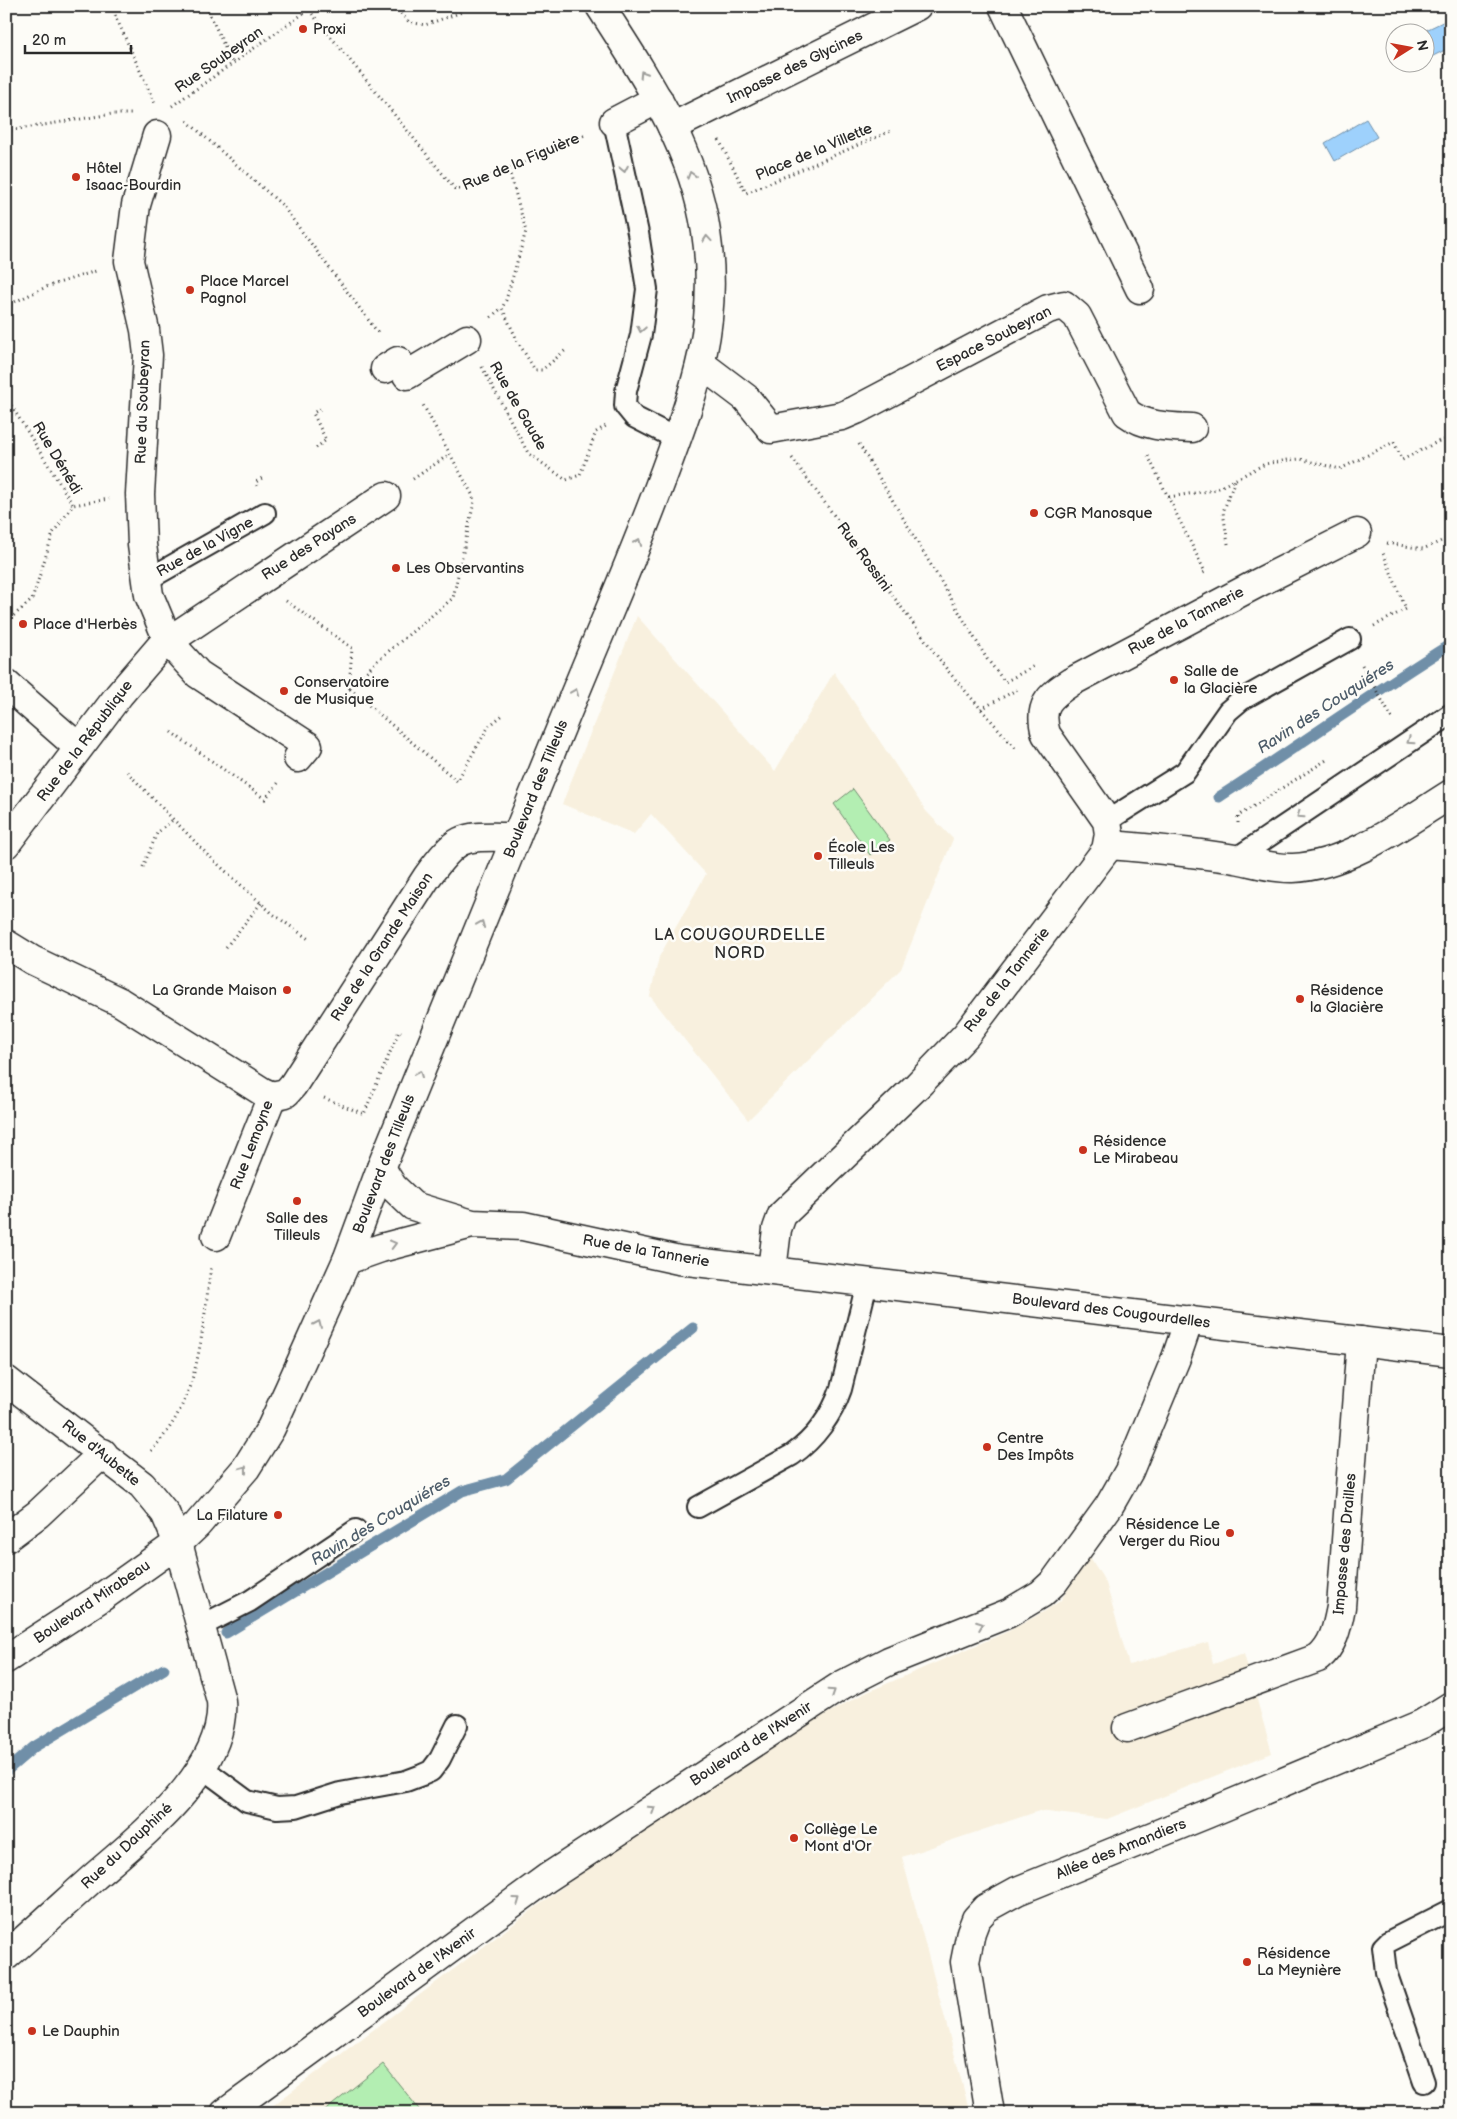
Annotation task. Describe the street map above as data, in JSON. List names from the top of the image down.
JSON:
{
  "streets": {
    "street": [
      "Impasse des Glycines",
      "Espace Soubeyran",
      "Rue du Soubeyran",
      "Rue des Payans",
      "Rue de la Tannerie",
      "Rue de la République",
      "Boulevard des Tilleuls",
      "Rue de la Grande Maison",
      "Rue Lemoyne",
      "Boulevard des Cougourdelles",
      "Rue d'Aubette",
      "Impasse des Drailles",
      "Boulevard Mirabeau",
      "Boulevard de l'Avenir",
      "Rue du Dauphiné",
      "Allée des Amandiers"
    ],
    "lane": ["Rue de la Vigne"],
    "path": [
      "Rue Soubeyran",
      "Place de la Villette",
      "Rue de la Figuière",
      "Rue de Gaude",
      "Rue Dénédi",
      "Rue Rossini"
    ]
  },
  "crossings": [
    ["Rue Soubeyran", "Rue de la Figuière"],
    ["Rue Soubeyran", "Rue du Soubeyran"],
    ["Impasse des Glycines", "Place de la Villette"],
    ["Impasse des Glycines", "Boulevard des Tilleuls"],
    ["Espace Soubeyran", "Rue Rossini"],
    ["Rue du Soubeyran", "Rue de la Vigne"],
    ["Rue du Soubeyran", "Rue des Payans"],
    ["Rue du Soubeyran", "Rue de la République"],
    ["Rue des Payans", "Rue de la République"],
    ["Rue de la Tannerie", "Boulevard des Cougourdelles"],
    ["Boulevard des Tilleuls", "Rue de la Grande Maison"],
    ["Boulevard des Tilleuls", "Rue d'Aubette"],
    ["Boulevard des Tilleuls", "Boulevard Mirabeau"],
    ["Boulevard des Tilleuls", "Rue du Dauphiné"],
    ["Rue de la Grande Maison", "Rue Lemoyne"],
    ["Boulevard des Cougourdelles", "Impasse des Drailles"],
    ["Boulevard des Cougourdelles", "Boulevard de l'Avenir"],
    ["Rue d'Aubette", "Boulevard Mirabeau"],
    ["Rue d'Aubette", "Rue du Dauphiné"],
    ["Boulevard Mirabeau", "Rue du Dauphiné"]
  ],
  "one_way": ["Boulevard des Tilleuls", "Boulevard de l'Avenir"],
  "districts": ["LA COUGOURDELLE NORD"],
  "water": ["Ravin des Couquiéres"],
  "places": [
    "Proxi",
    "Hôtel Isaac-Bourdin",
    "Place Marcel Pagnol",
    "CGR Manosque",
    "Les Observantins",
    "Place d'Herbès",
    "Salle de la Glacière",
    "Conservatoire de Musique",
    "École Les Tilleuls",
    "La Grande Maison",
    "Résidence la Glacière",
    "Résidence Le Mirabeau",
    "Salle des Tilleuls",
    "Centre Des Impôts",
    "La Filature",
    "Résidence Le Verger du Riou",
    "Collège Le Mont d'Or",
    "Résidence La Meynière",
    "Le Dauphin"
  ],
  "scale_bar": "20 m",
  "north": "right"
}
